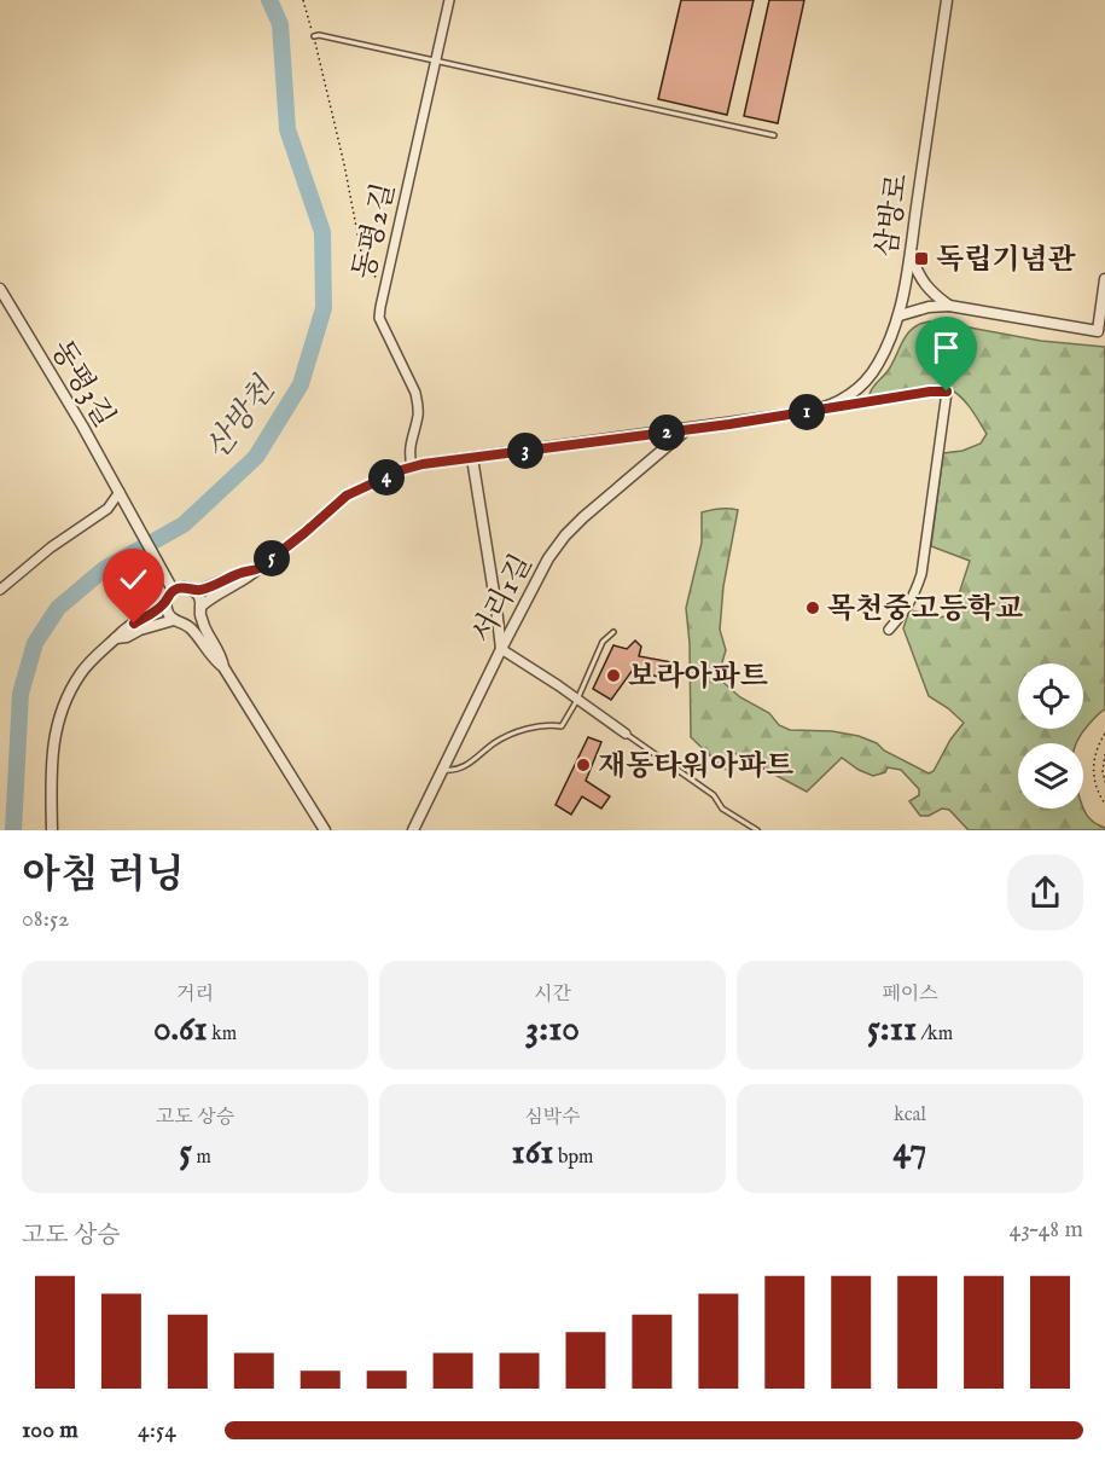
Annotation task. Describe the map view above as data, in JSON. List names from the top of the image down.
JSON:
{
  "streets": {
    "street": [
      "삼방로",
      "동평2길",
      "동평3길",
      "서리1길"
    ]
  },
  "crossings": [
    ["삼방로", "동평2길"],
    ["삼방로", "동평3길"],
    ["삼방로", "서리1길"]
  ],
  "water": ["산방천"],
  "places": {
    "transit": ["독립기념관"],
    "other": ["목천중고등학교", "보라아파트", "재동타워아파트"]
  },
  "page": {
    "pins": [
      "1",
      "2",
      "3",
      "4",
      "5"
    ],
    "heading": ["아침 러닝", "08:52"],
    "stats": [
      ["거리", "0.61 km"],
      ["시간", "3:10"],
      ["페이스", "5:11 /km"],
      ["고도 상승", "5 m"],
      ["심박수", "161 bpm"],
      ["kcal", "47"]
    ],
    "chart": ["고도 상승", "43–48 m"],
    "list": [
      {
        "name": "100 m",
        "note": "4:54"
      }
    ]
  }
}
